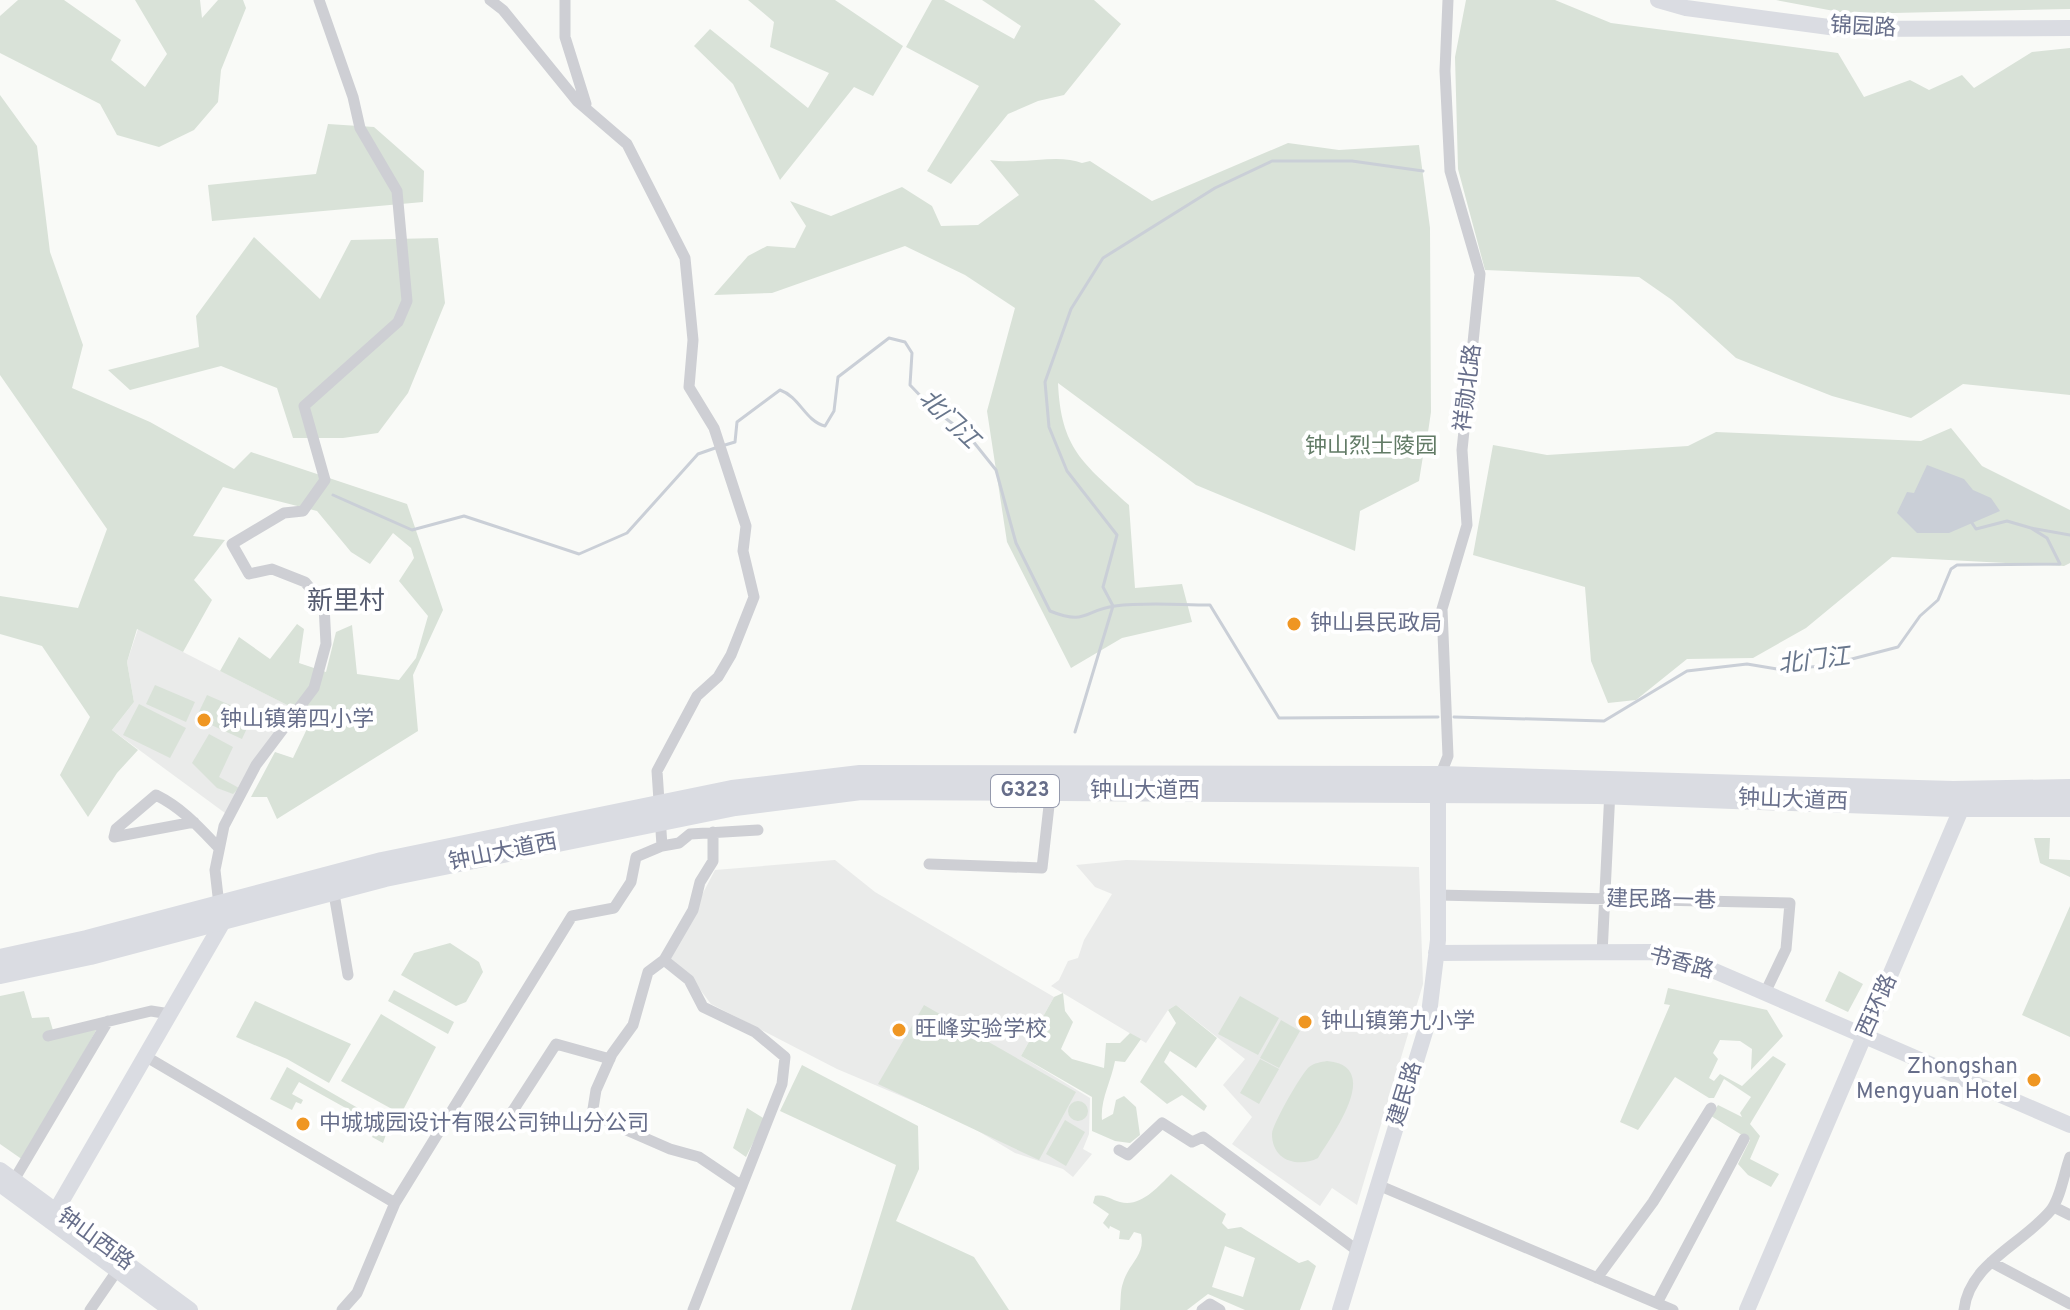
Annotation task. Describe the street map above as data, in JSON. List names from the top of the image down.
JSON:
{
  "streets": {
    "highway": ["G323", "钟山大道西"],
    "street": [
      "锦园路",
      "祥勋北路",
      "建民路一巷",
      "书香路",
      "西环路",
      "建民路",
      "钟山西路"
    ]
  },
  "crossings": [
    ["祥勋北路", "钟山大道西"],
    ["祥勋北路", "建民路"],
    ["钟山大道西", "西环路"],
    ["钟山大道西", "建民路"],
    ["建民路一巷", "书香路"],
    ["建民路一巷", "建民路"],
    ["书香路", "西环路"],
    ["书香路", "建民路"]
  ],
  "districts": ["新里村"],
  "water": ["北门江"],
  "parks": ["钟山烈士陵园"],
  "places": [
    "钟山县民政局",
    "钟山镇第四小学",
    "钟山镇第九小学",
    "旺峰实验学校",
    "Zhongshan Mengyuan Hotel",
    "中城城园设计有限公司钟山分公司"
  ]
}
